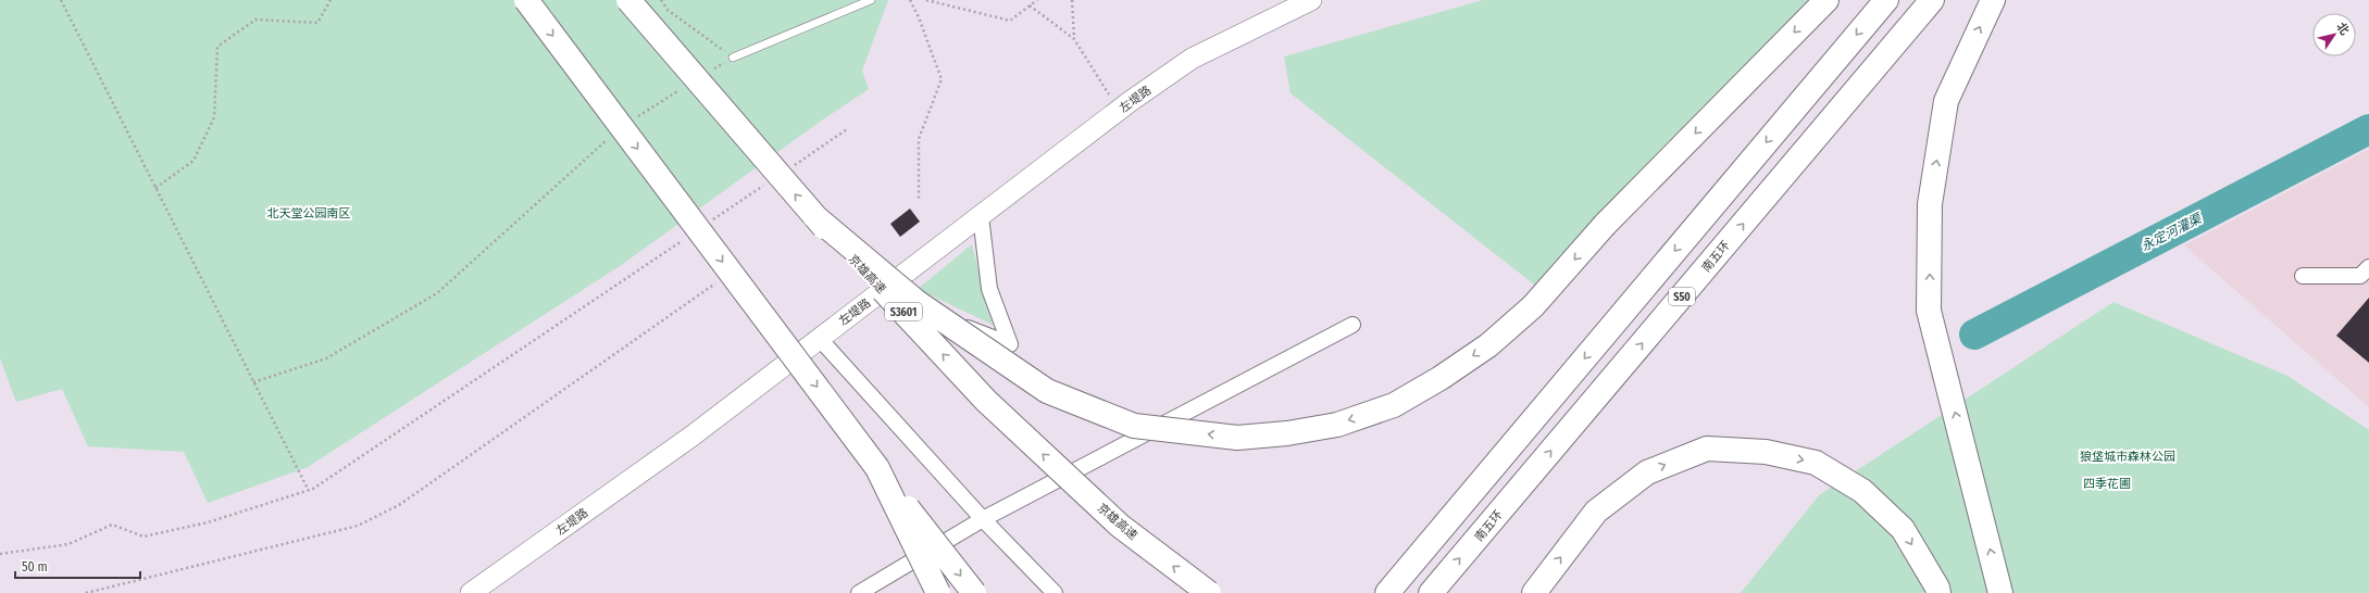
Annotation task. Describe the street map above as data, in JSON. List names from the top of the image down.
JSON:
{
  "streets": {
    "highway": [
      "南五环",
      "京雄高速",
      "S50",
      "S3601"
    ],
    "main road": ["左堤路"]
  },
  "water": ["永定河灌渠"],
  "parks": ["北天堂公园南区", "狼垡城市森林公园", "四季花圃"],
  "scale_bar": "50 m",
  "north": "top right"
}
